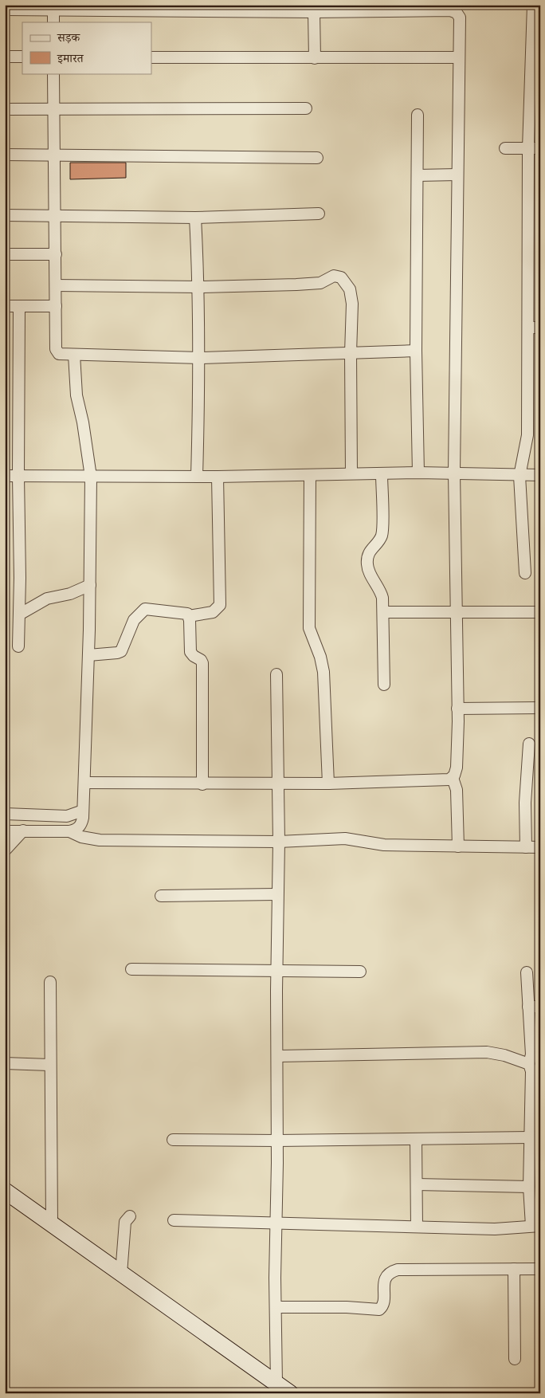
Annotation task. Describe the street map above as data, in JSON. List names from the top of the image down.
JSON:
{
  "legend": ["सड़क", "इमारत"]
}
